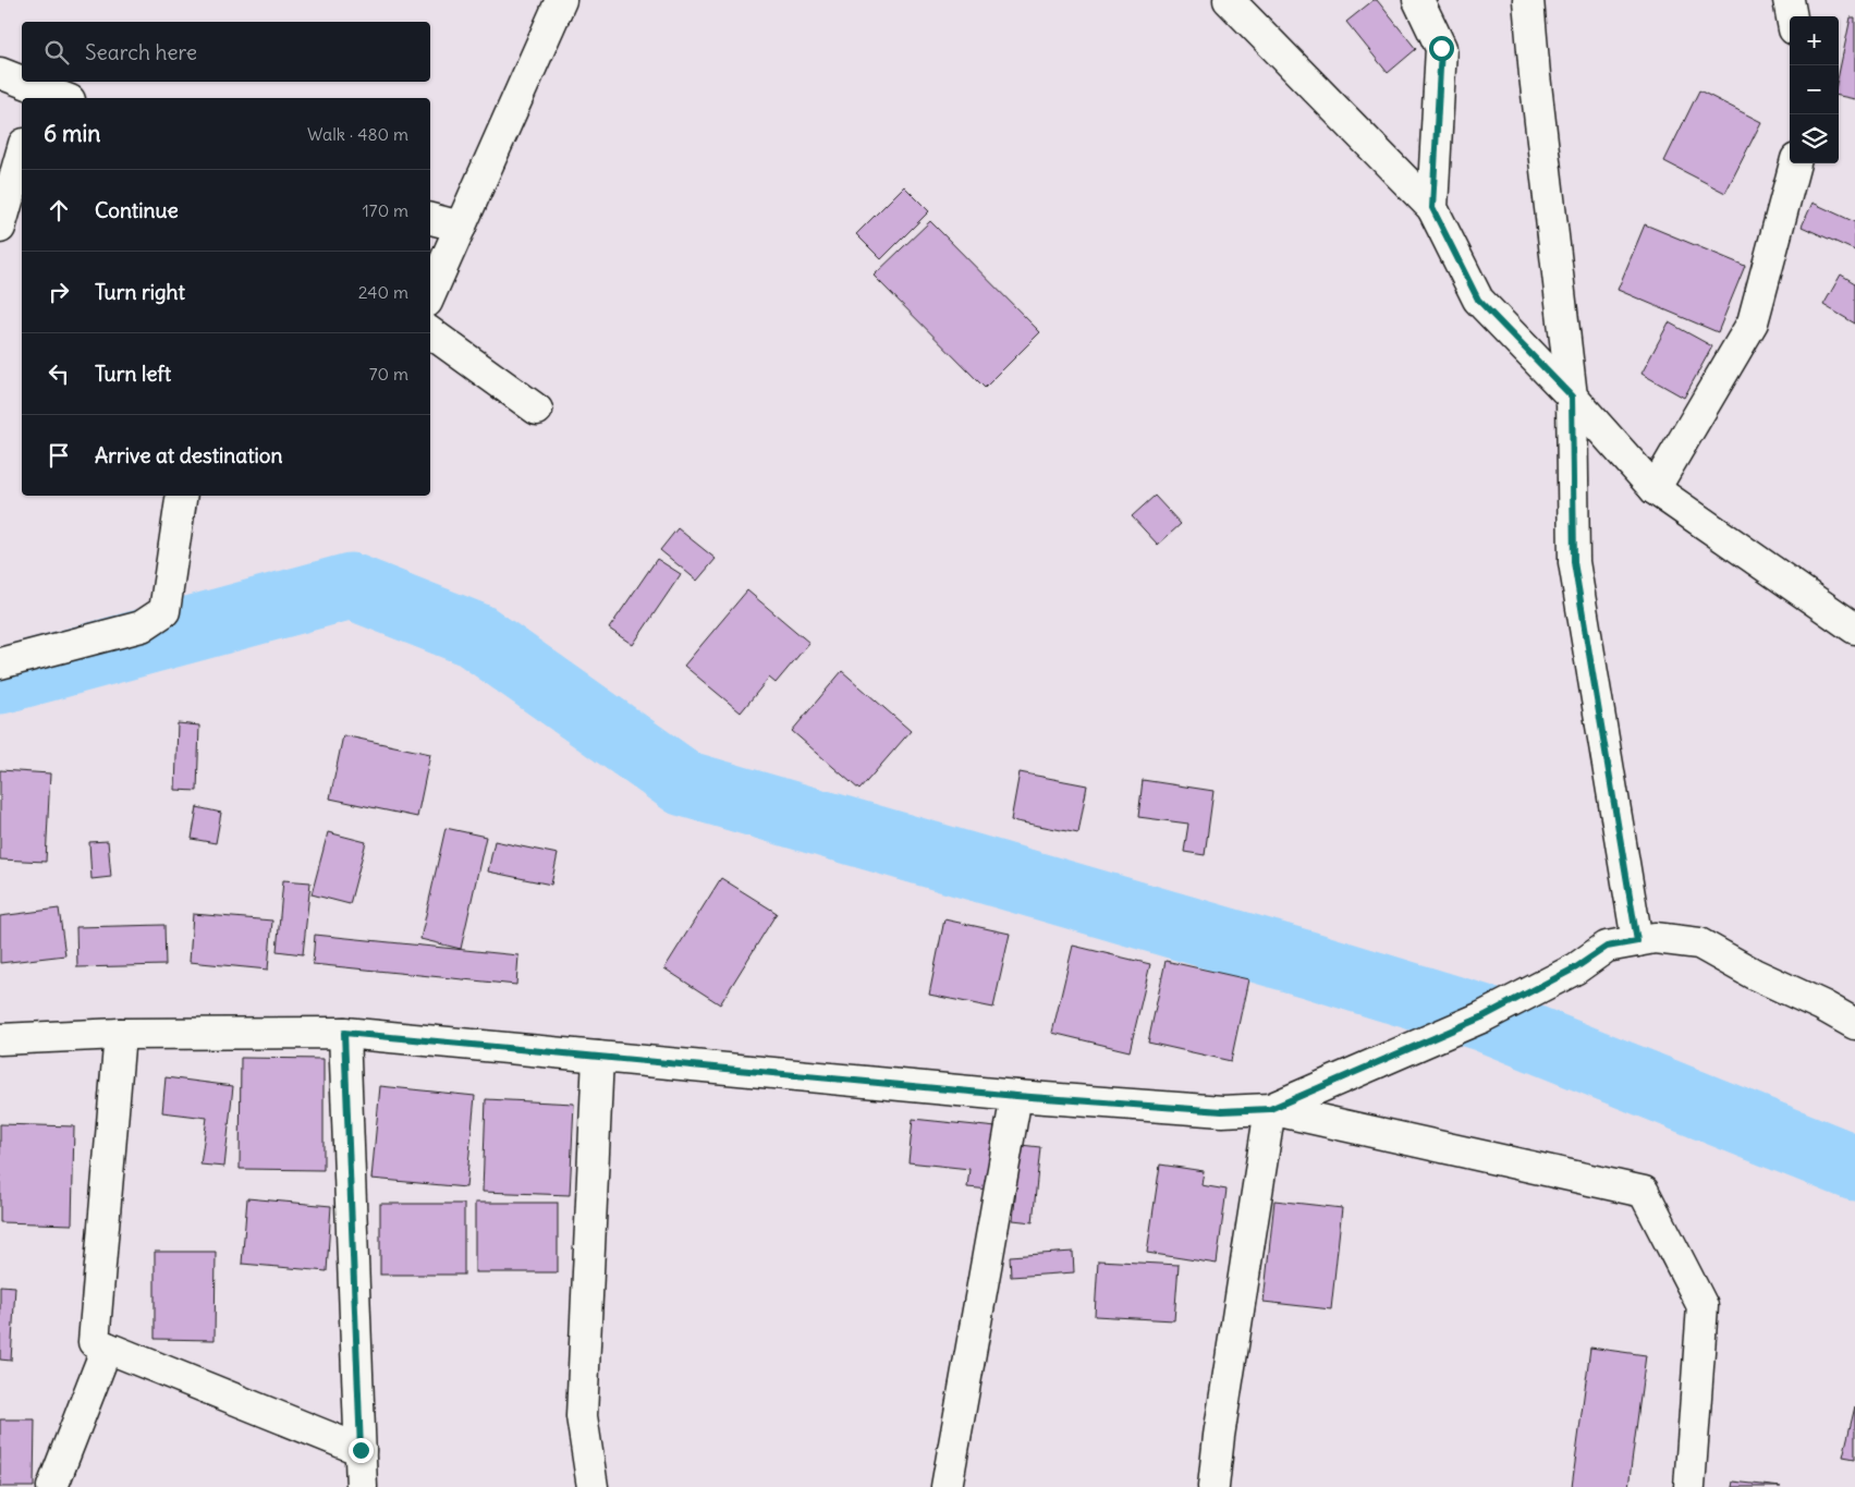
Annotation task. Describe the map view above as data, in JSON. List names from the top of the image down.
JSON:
{
  "page": {
    "map_buttons": ["+", "−"],
    "search": "Search here",
    "heading": ["6 min", "Walk · 480 m"],
    "list": [
      ["Continue", "170 m"],
      ["Turn right", "240 m"],
      ["Turn left", "70 m"],
      "Arrive at destination"
    ]
  }
}
